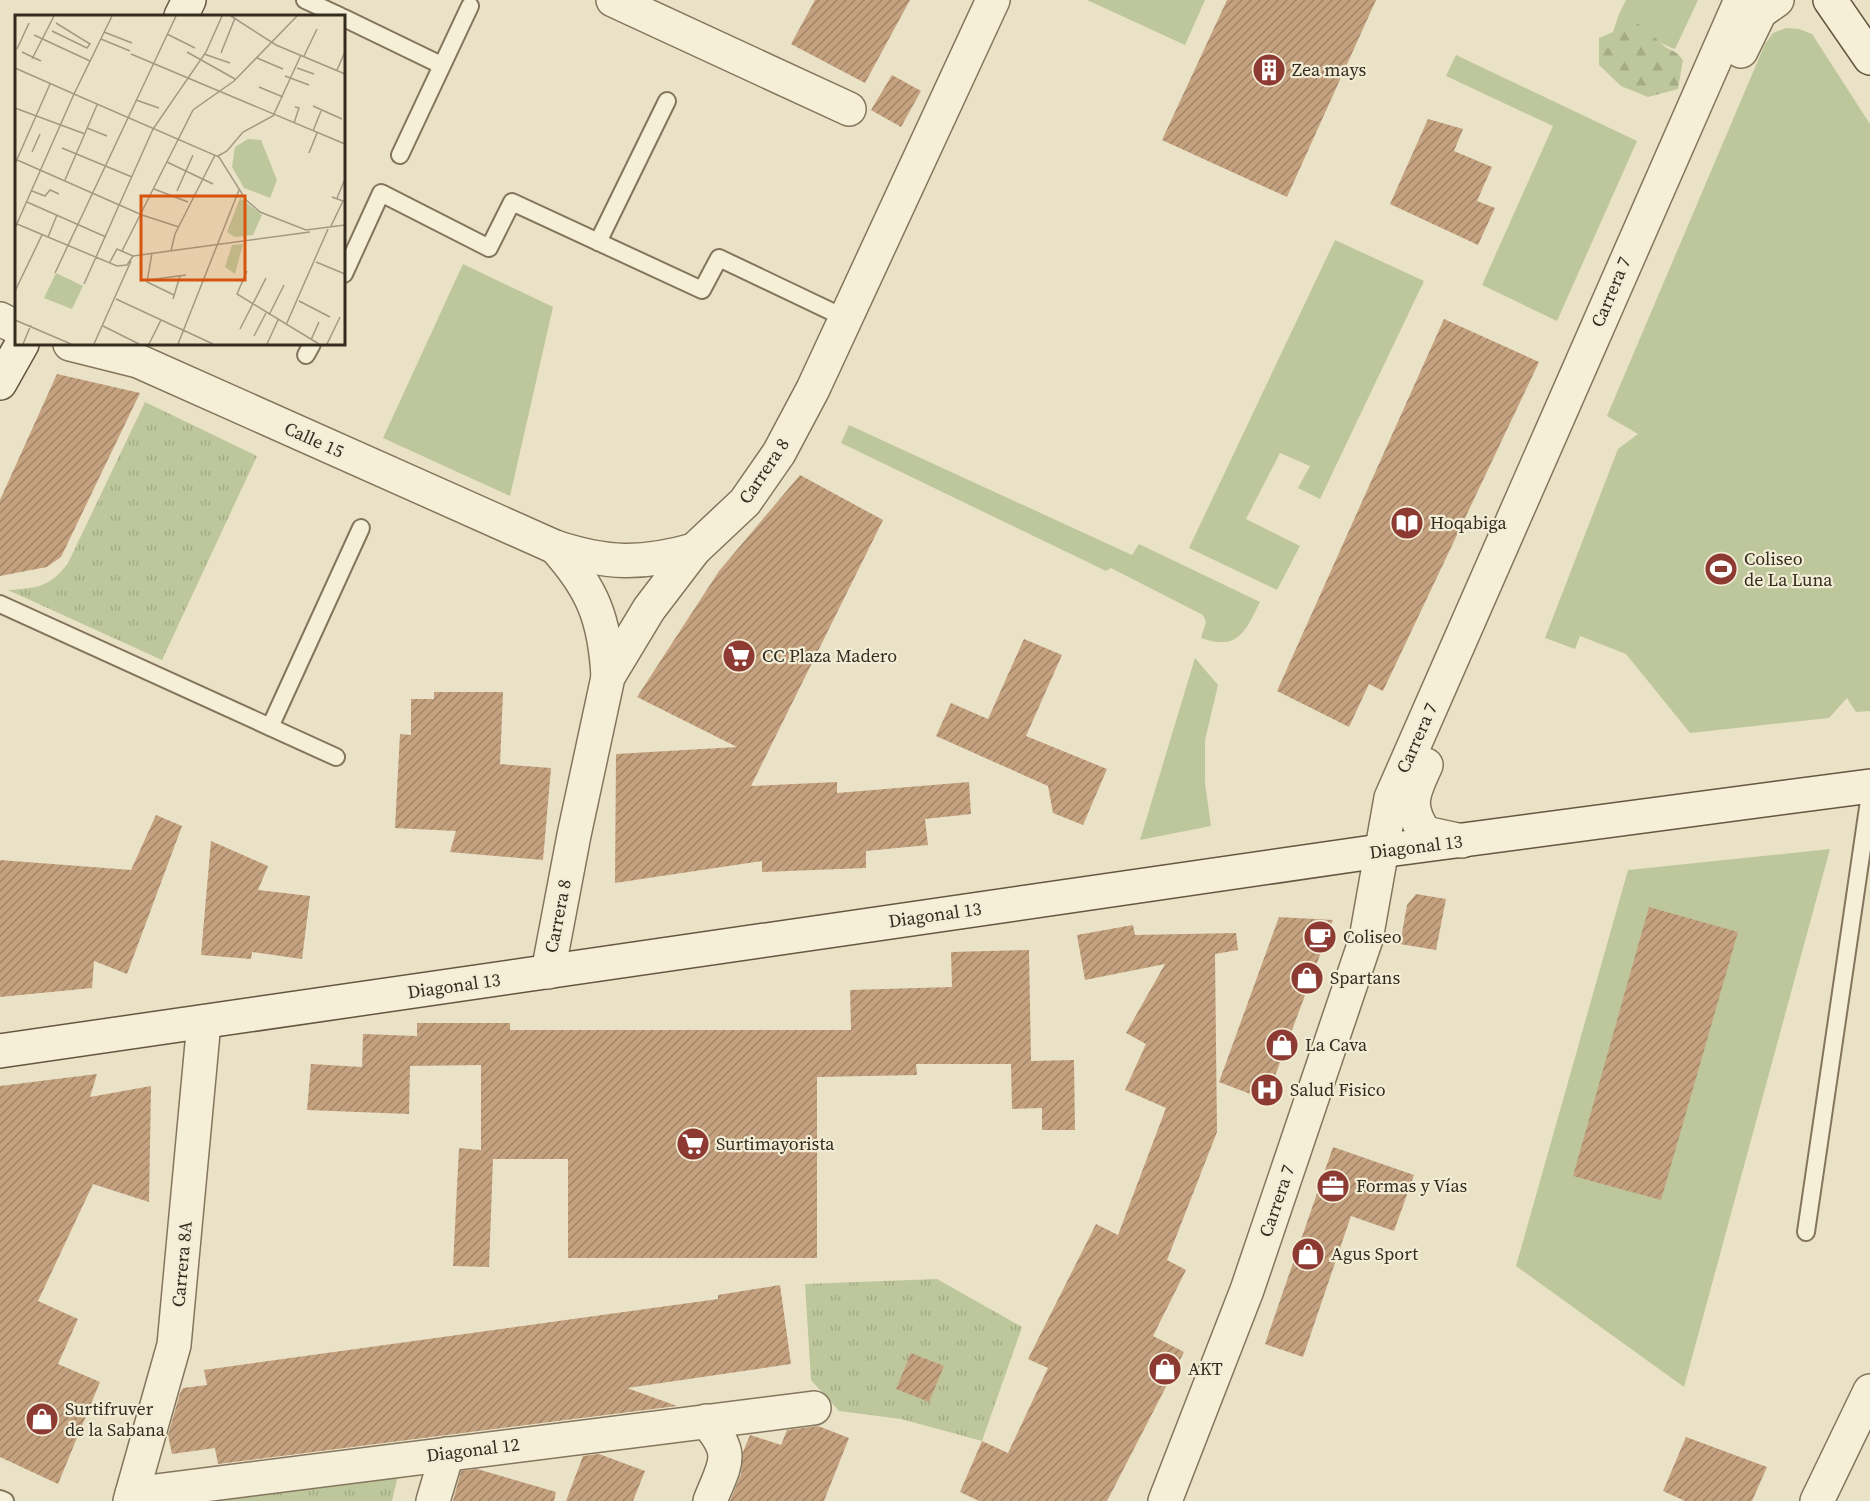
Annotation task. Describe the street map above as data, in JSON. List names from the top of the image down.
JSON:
{
  "streets": {
    "street": [
      "Carrera 7",
      "Calle 15",
      "Carrera 8",
      "Diagonal 13",
      "Carrera 8A",
      "Diagonal 12"
    ]
  },
  "crossings": [
    ["Carrera 7", "Diagonal 13"],
    ["Calle 15", "Carrera 8"],
    ["Carrera 8", "Diagonal 13"],
    ["Diagonal 13", "Carrera 8A"],
    ["Carrera 8A", "Diagonal 12"]
  ],
  "places": {
    "building": ["Zea mays"],
    "library": ["Hoqabiga"],
    "sports": ["Coliseo de La Luna"],
    "supermarket": ["CC Plaza Madero", "Surtimayorista"],
    "cafe": ["Coliseo"],
    "shop": [
      "Spartans",
      "La Cava",
      "Agus Sport",
      "AKT",
      "Surtifruver de la Sabana"
    ],
    "hospital": ["Salud Fisico"],
    "office": ["Formas y Vías"]
  }
}
